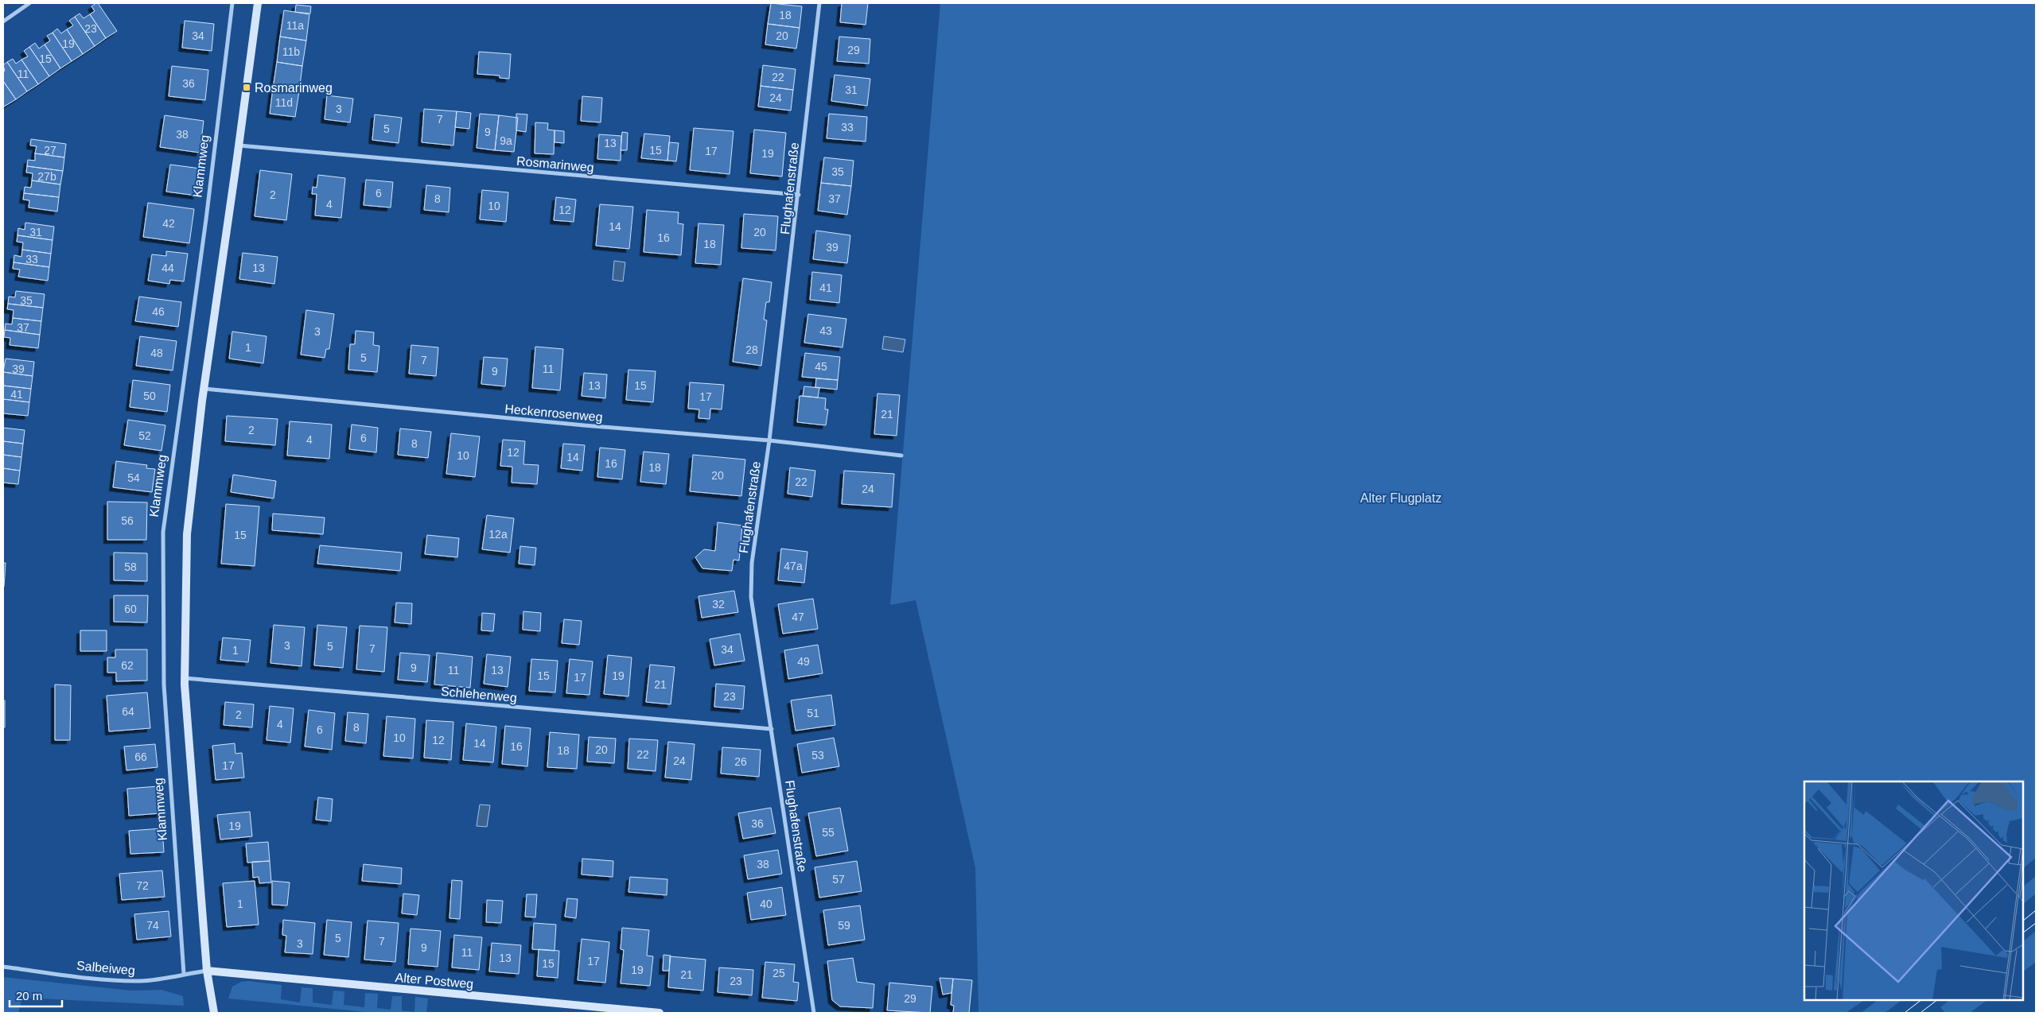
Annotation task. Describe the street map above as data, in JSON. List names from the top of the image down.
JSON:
{
  "streets": {
    "main road": ["Alter Postweg"],
    "street": [
      "Rosmarinweg",
      "Klammweg",
      "Flughafenstraße",
      "Heckenrosenweg",
      "Schlehenweg",
      "Salbeiweg"
    ]
  },
  "crossings": [
    ["Rosmarinweg", "Flughafenstraße"],
    ["Klammweg", "Salbeiweg"],
    ["Flughafenstraße", "Heckenrosenweg"],
    ["Flughafenstraße", "Schlehenweg"],
    ["Salbeiweg", "Alter Postweg"]
  ],
  "parks": ["Alter Flugplatz"],
  "places": {
    "transit": ["Rosmarinweg"]
  },
  "house_numbers": [
    "18",
    "11a",
    "23",
    "34",
    "20",
    "19",
    "29",
    "11b",
    "15",
    "11",
    "22",
    "36",
    "31",
    "24",
    "11d",
    "3",
    "7",
    "33",
    "5",
    "9",
    "38",
    "9a",
    "13",
    "27",
    "15",
    "17",
    "19",
    "35",
    "27b",
    "6",
    "2",
    "8",
    "37",
    "4",
    "10",
    "12",
    "42",
    "14",
    "31",
    "20",
    "16",
    "18",
    "39",
    "33",
    "44",
    "13",
    "41",
    "35",
    "46",
    "37",
    "43",
    "3",
    "1",
    "28",
    "48",
    "5",
    "7",
    "45",
    "39",
    "11",
    "9",
    "13",
    "15",
    "41",
    "50",
    "17",
    "21",
    "2",
    "52",
    "6",
    "4",
    "8",
    "12",
    "10",
    "14",
    "16",
    "18",
    "20",
    "54",
    "22",
    "24",
    "56",
    "12a",
    "15",
    "47a",
    "58",
    "32",
    "60",
    "47",
    "3",
    "5",
    "7",
    "34",
    "1",
    "49",
    "62",
    "9",
    "11",
    "13",
    "15",
    "19",
    "17",
    "21",
    "23",
    "64",
    "51",
    "2",
    "4",
    "8",
    "6",
    "10",
    "12",
    "14",
    "16",
    "20",
    "18",
    "22",
    "53",
    "66",
    "24",
    "26",
    "17",
    "36",
    "19",
    "55",
    "38",
    "57",
    "72",
    "1",
    "40",
    "74",
    "59",
    "5",
    "7",
    "3",
    "9",
    "11",
    "13",
    "17",
    "15",
    "19",
    "25",
    "21",
    "23",
    "29"
  ],
  "scale_bar": "20 m"
}
